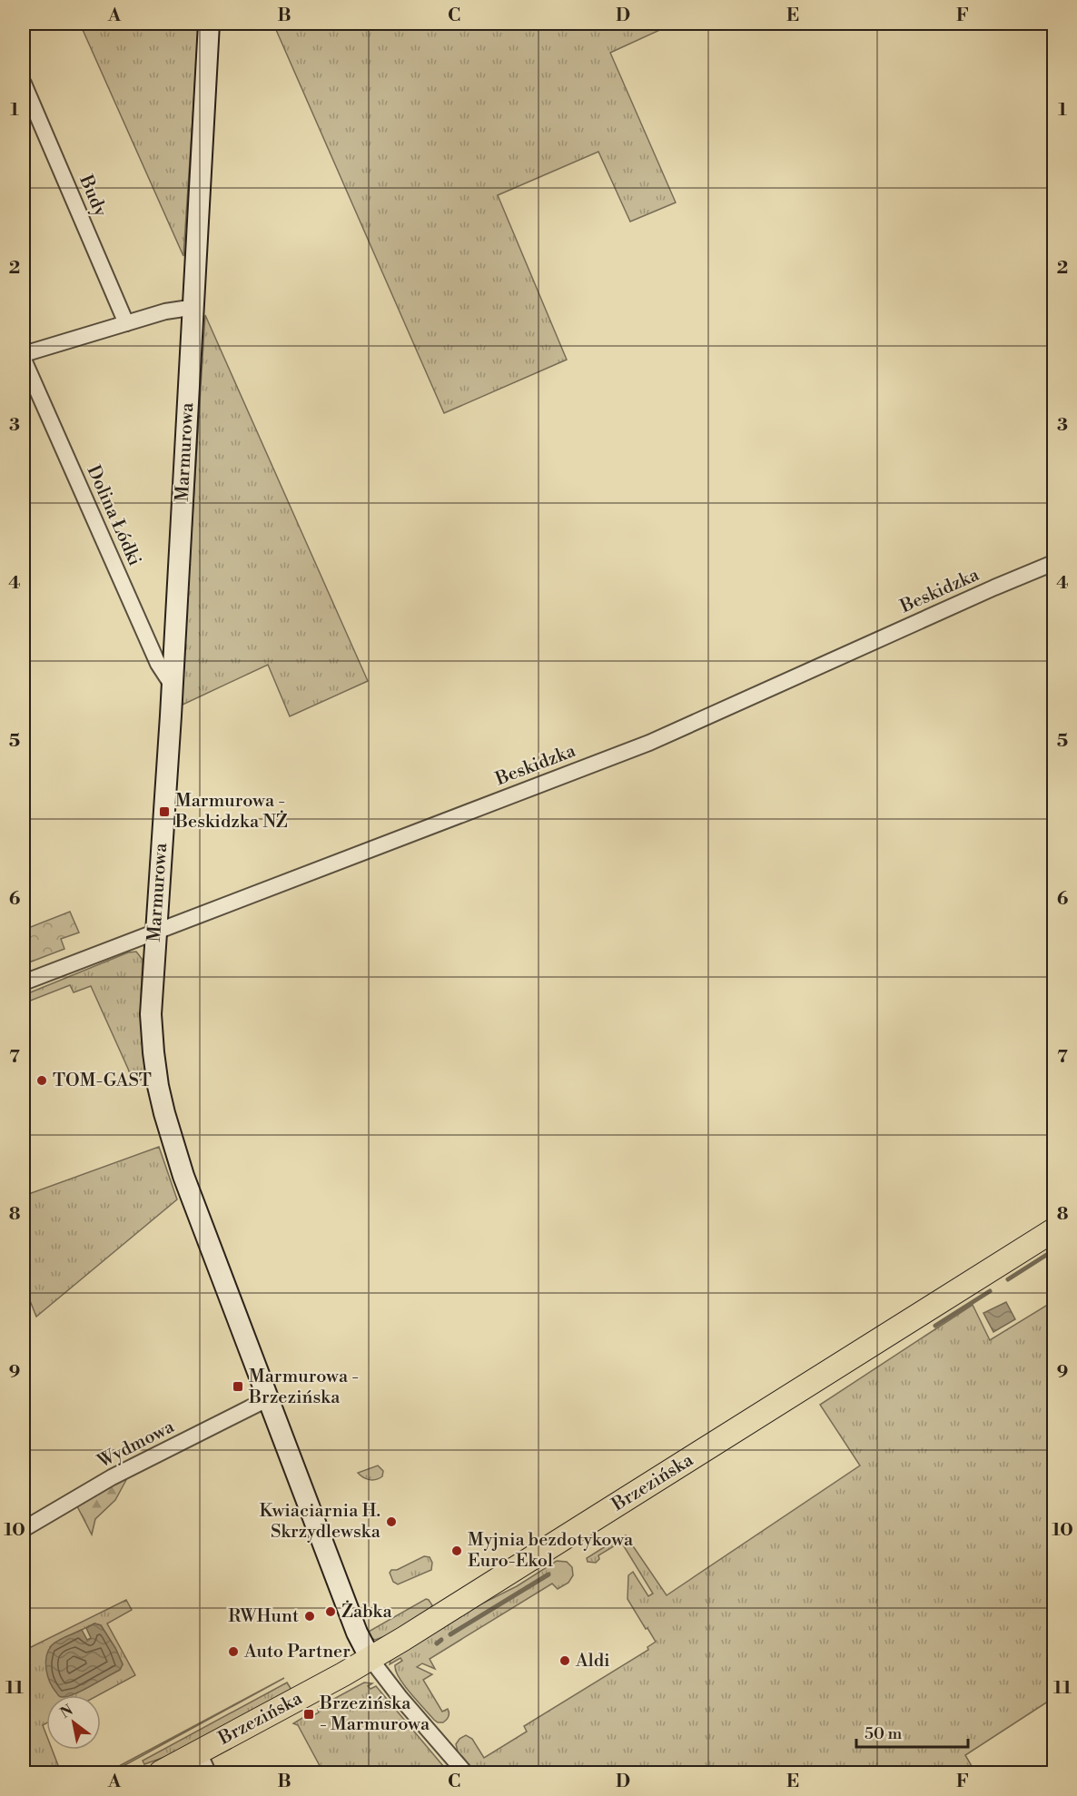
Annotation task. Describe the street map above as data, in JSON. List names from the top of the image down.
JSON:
{
  "streets": {
    "main road": ["Brzezińska"],
    "street": [
      "Budy",
      "Marmurowa",
      "Dolina Łódki",
      "Beskidzka",
      "Wydmowa"
    ]
  },
  "crossings": [
    ["Marmurowa", "Dolina Łódki"],
    ["Marmurowa", "Beskidzka"],
    ["Marmurowa", "Wydmowa"],
    ["Marmurowa", "Brzezińska"]
  ],
  "places": {
    "transit": ["Marmurowa - Beskidzka NŻ", "Marmurowa - Brzezińska", "Brzezińska - Marmurowa"],
    "other": [
      "TOM-GAST",
      "Kwiaciarnia H. Skrzydlewska",
      "Myjnia bezdotykowa Euro-Ekol",
      "Żabka",
      "RWHunt",
      "Auto Partner",
      "Aldi"
    ]
  },
  "scale_bar": "50 m",
  "north": "top left",
  "grid": {
    "columns": [
      "A",
      "B",
      "C",
      "D",
      "E",
      "F"
    ],
    "rows": [
      "1",
      "2",
      "3",
      "4",
      "5",
      "6",
      "7",
      "8",
      "9",
      "10",
      "11"
    ]
  }
}
